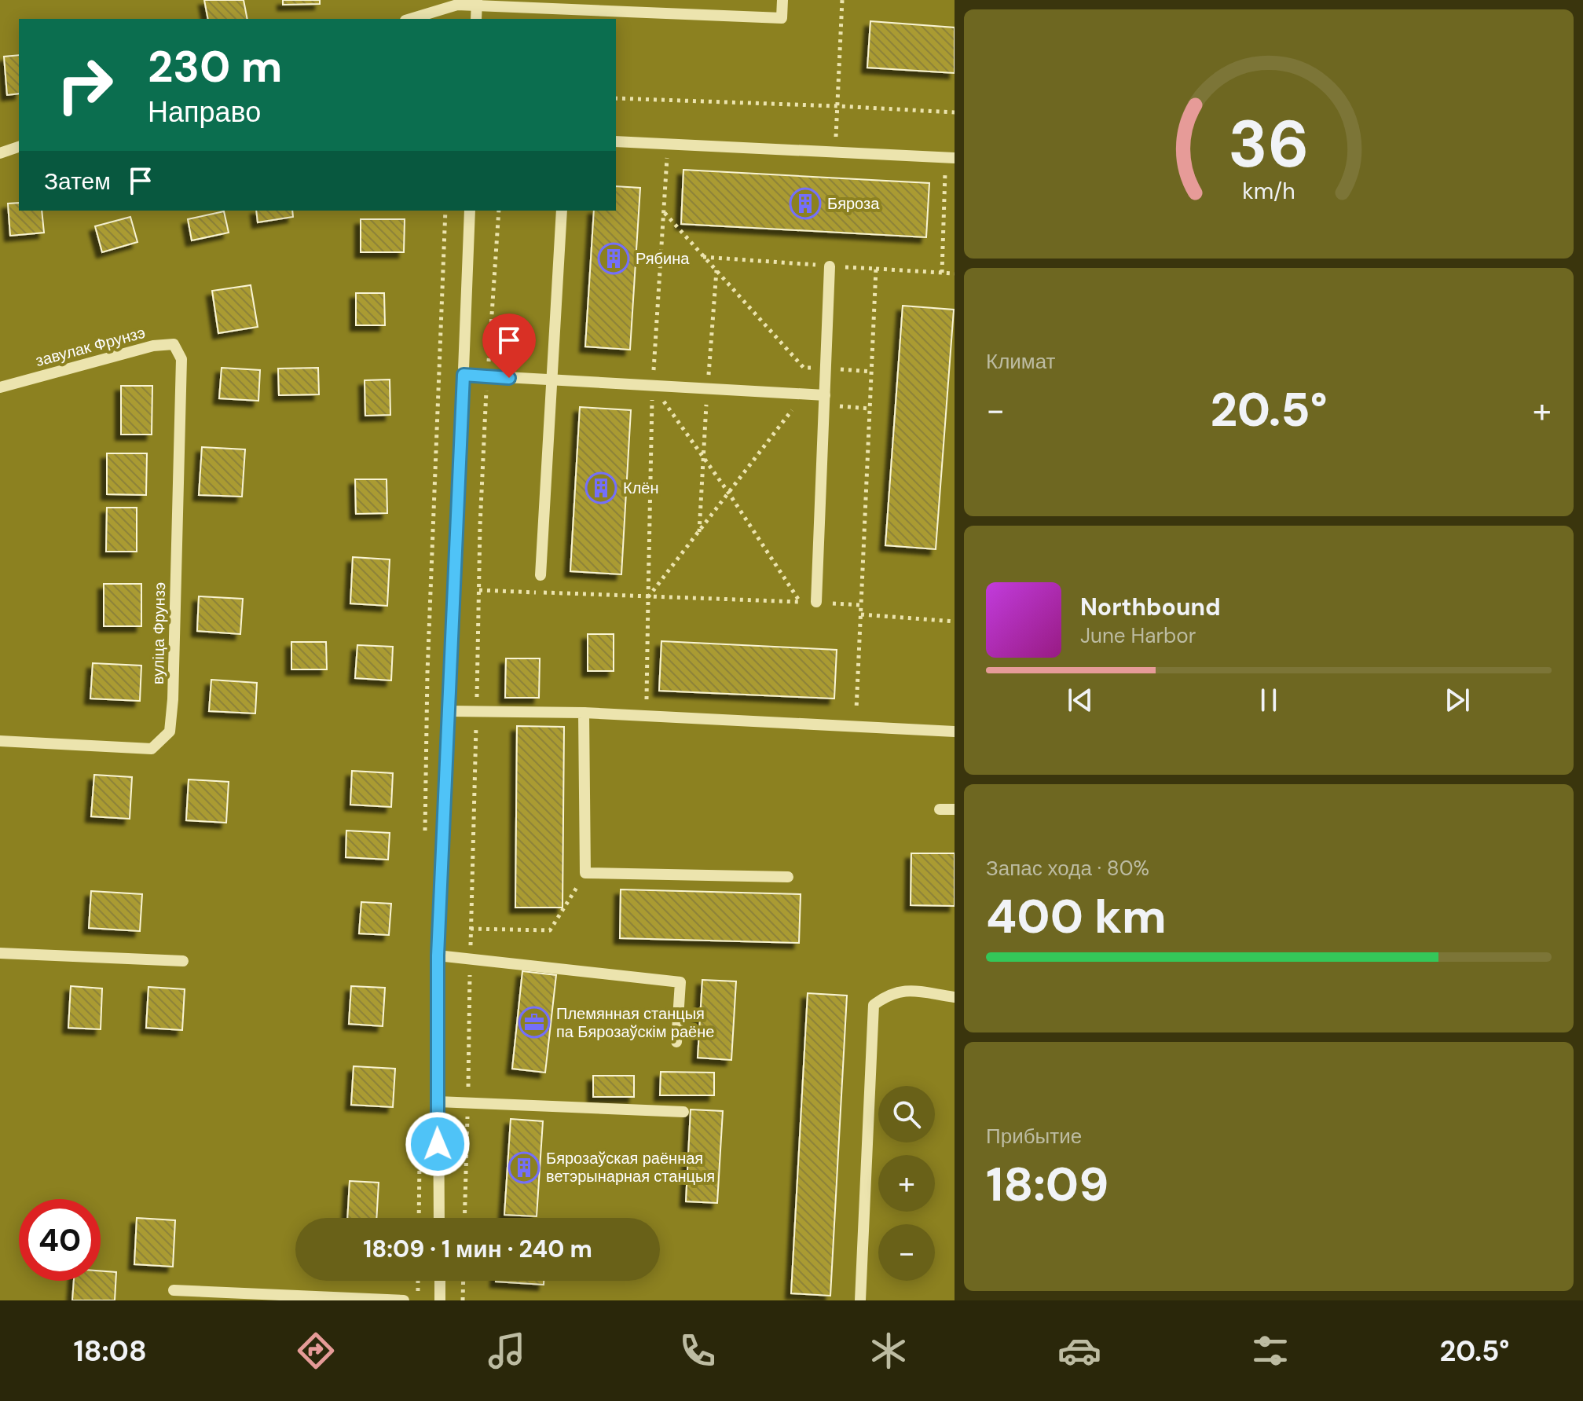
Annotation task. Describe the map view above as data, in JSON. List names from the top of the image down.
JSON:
{
  "streets": {
    "street": ["завулак Фрунзэ", "вуліца Фрунзэ"]
  },
  "crossings": [
    ["завулак Фрунзэ", "вуліца Фрунзэ"]
  ],
  "places": {
    "building": [
      "Бяроза",
      "Рябина",
      "Клён",
      "Бярозаўская раённая ветэрынарная станцыя"
    ],
    "office": ["Племянная станцыя па Бярозаўскім раёне"]
  },
  "page": {
    "turn": ["230 m", "Направо"],
    "then": "Затем",
    "tile": [
      "Климат",
      ["Запас хода · 80%", "400 km"],
      ["Прибытие", "18:09"]
    ],
    "heat": ["−", "20.5°", "+"],
    "song": ["Northbound", "June Harbor"],
    "map_buttons": ["+", "−"],
    "limit": "40",
    "trip": "18:09 · 1 мин · 240 m",
    "tabs": ["18:08", "20.5°"],
    "gauge": ["36", "km/h"]
  }
}
